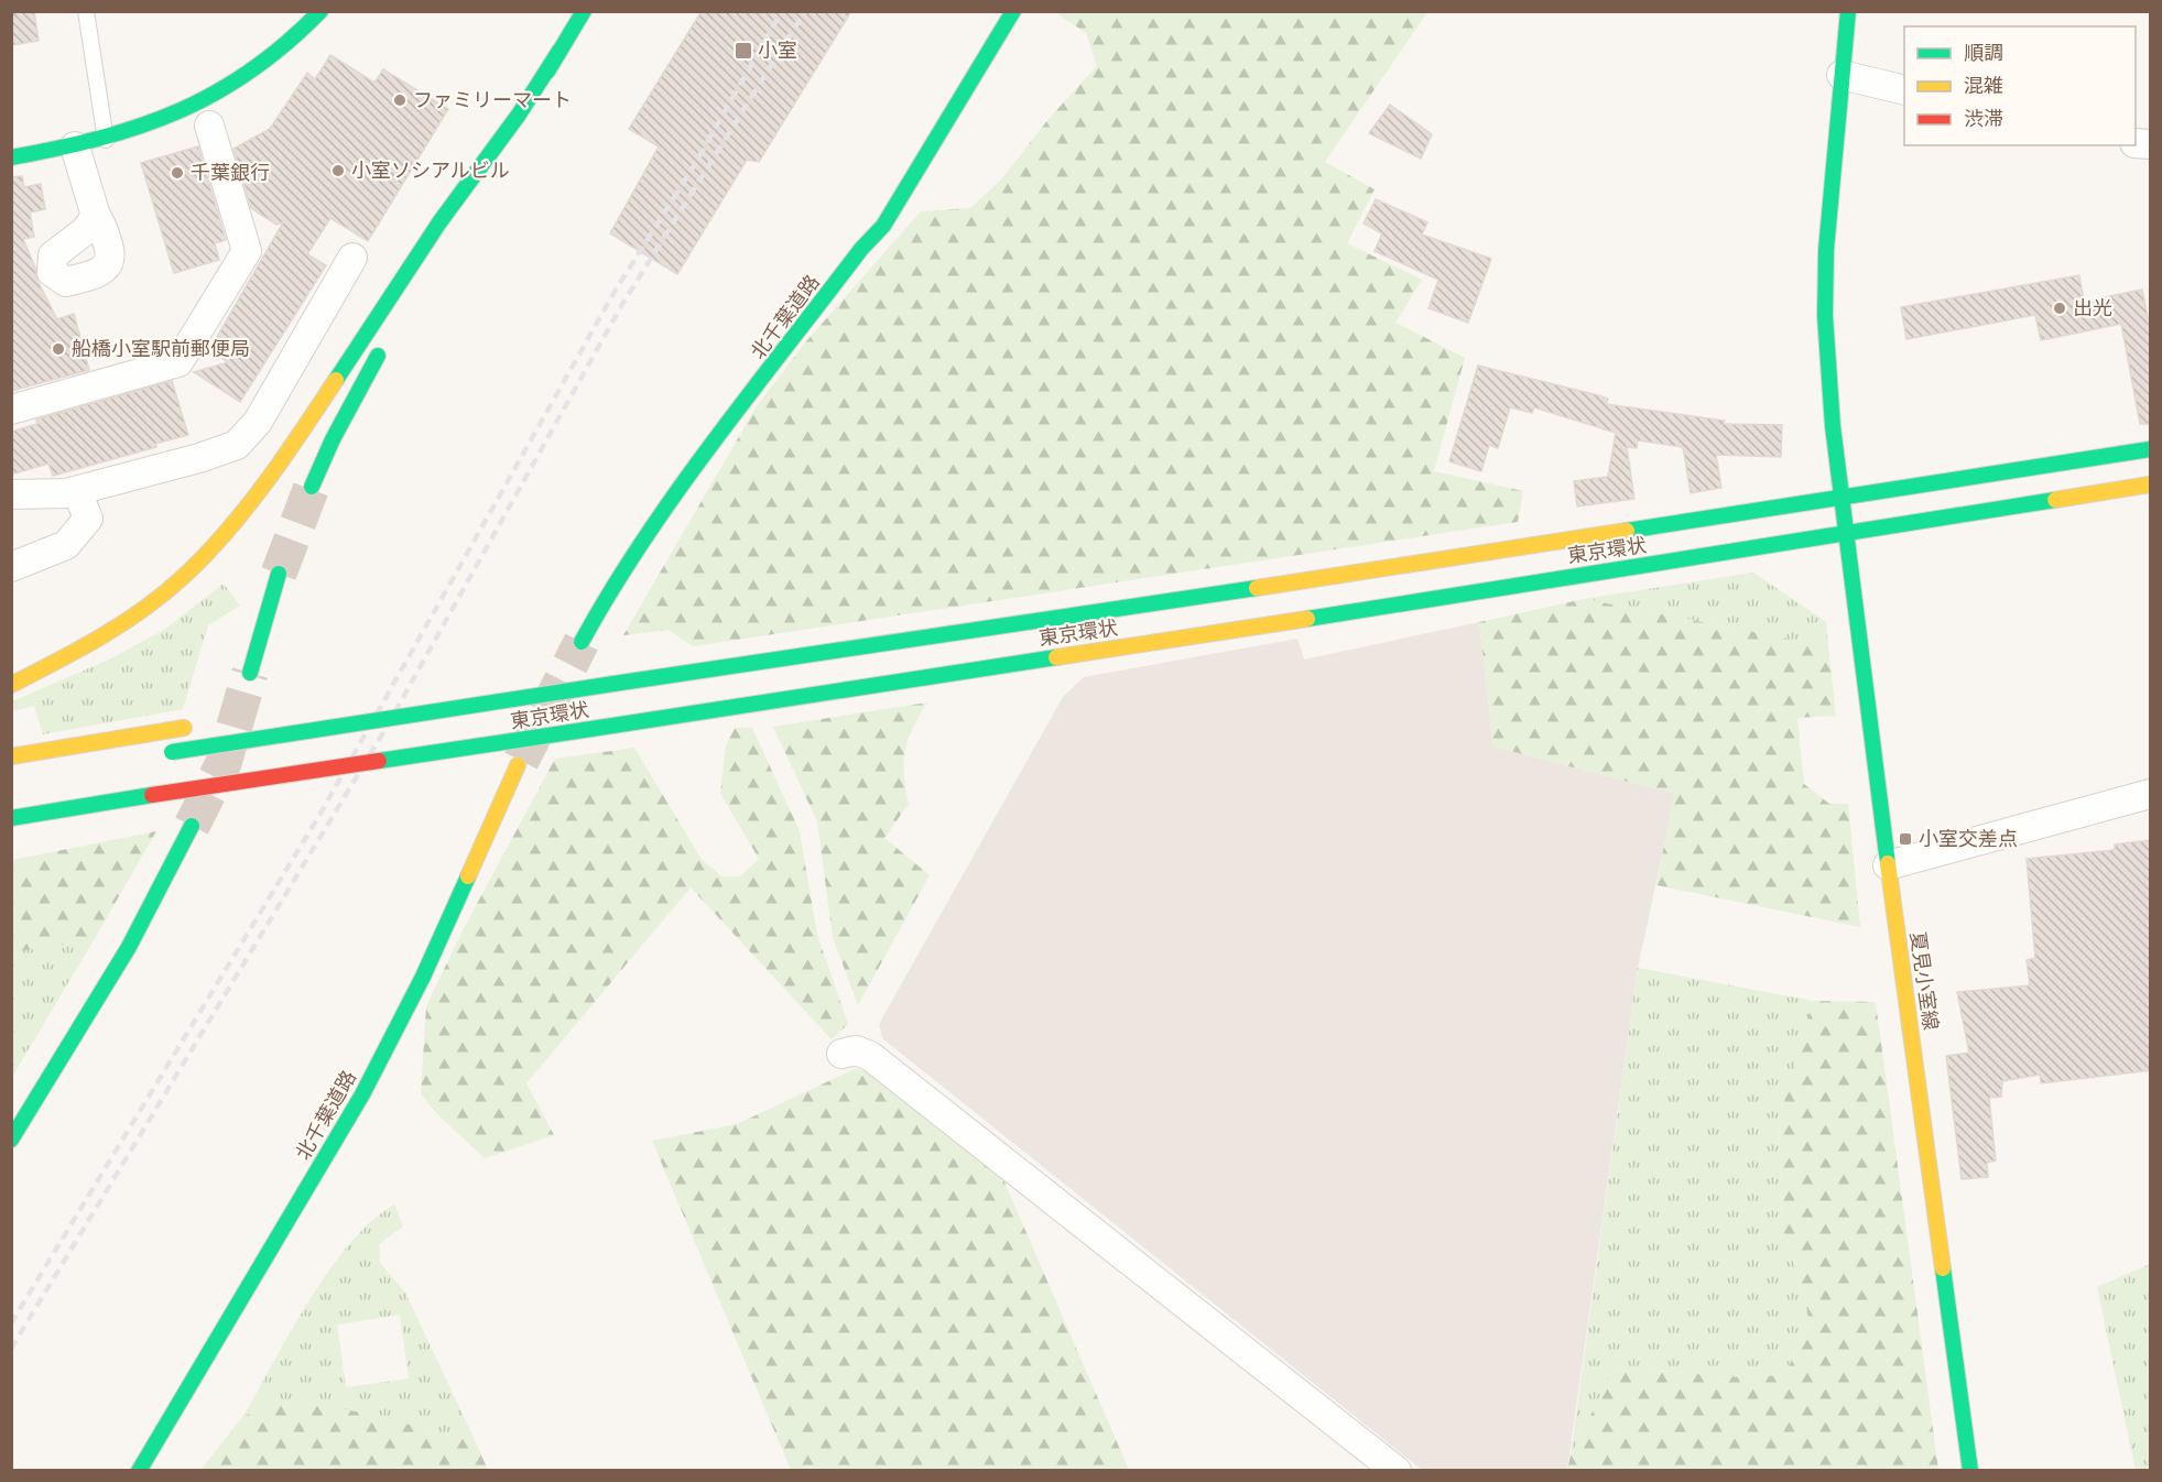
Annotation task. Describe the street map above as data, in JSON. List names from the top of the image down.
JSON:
{
  "streets": {
    "main road": ["北千葉道路", "東京環状", "夏見小室線"]
  },
  "crossings": [
    ["東京環状", "夏見小室線"]
  ],
  "places": {
    "transit": ["小室", "小室交差点"],
    "other": [
      "ファミリーマート",
      "小室ソシアルビル",
      "千葉銀行",
      "出光",
      "船橋小室駅前郵便局"
    ]
  },
  "legend": ["順調", "混雑", "渋滞"]
}
